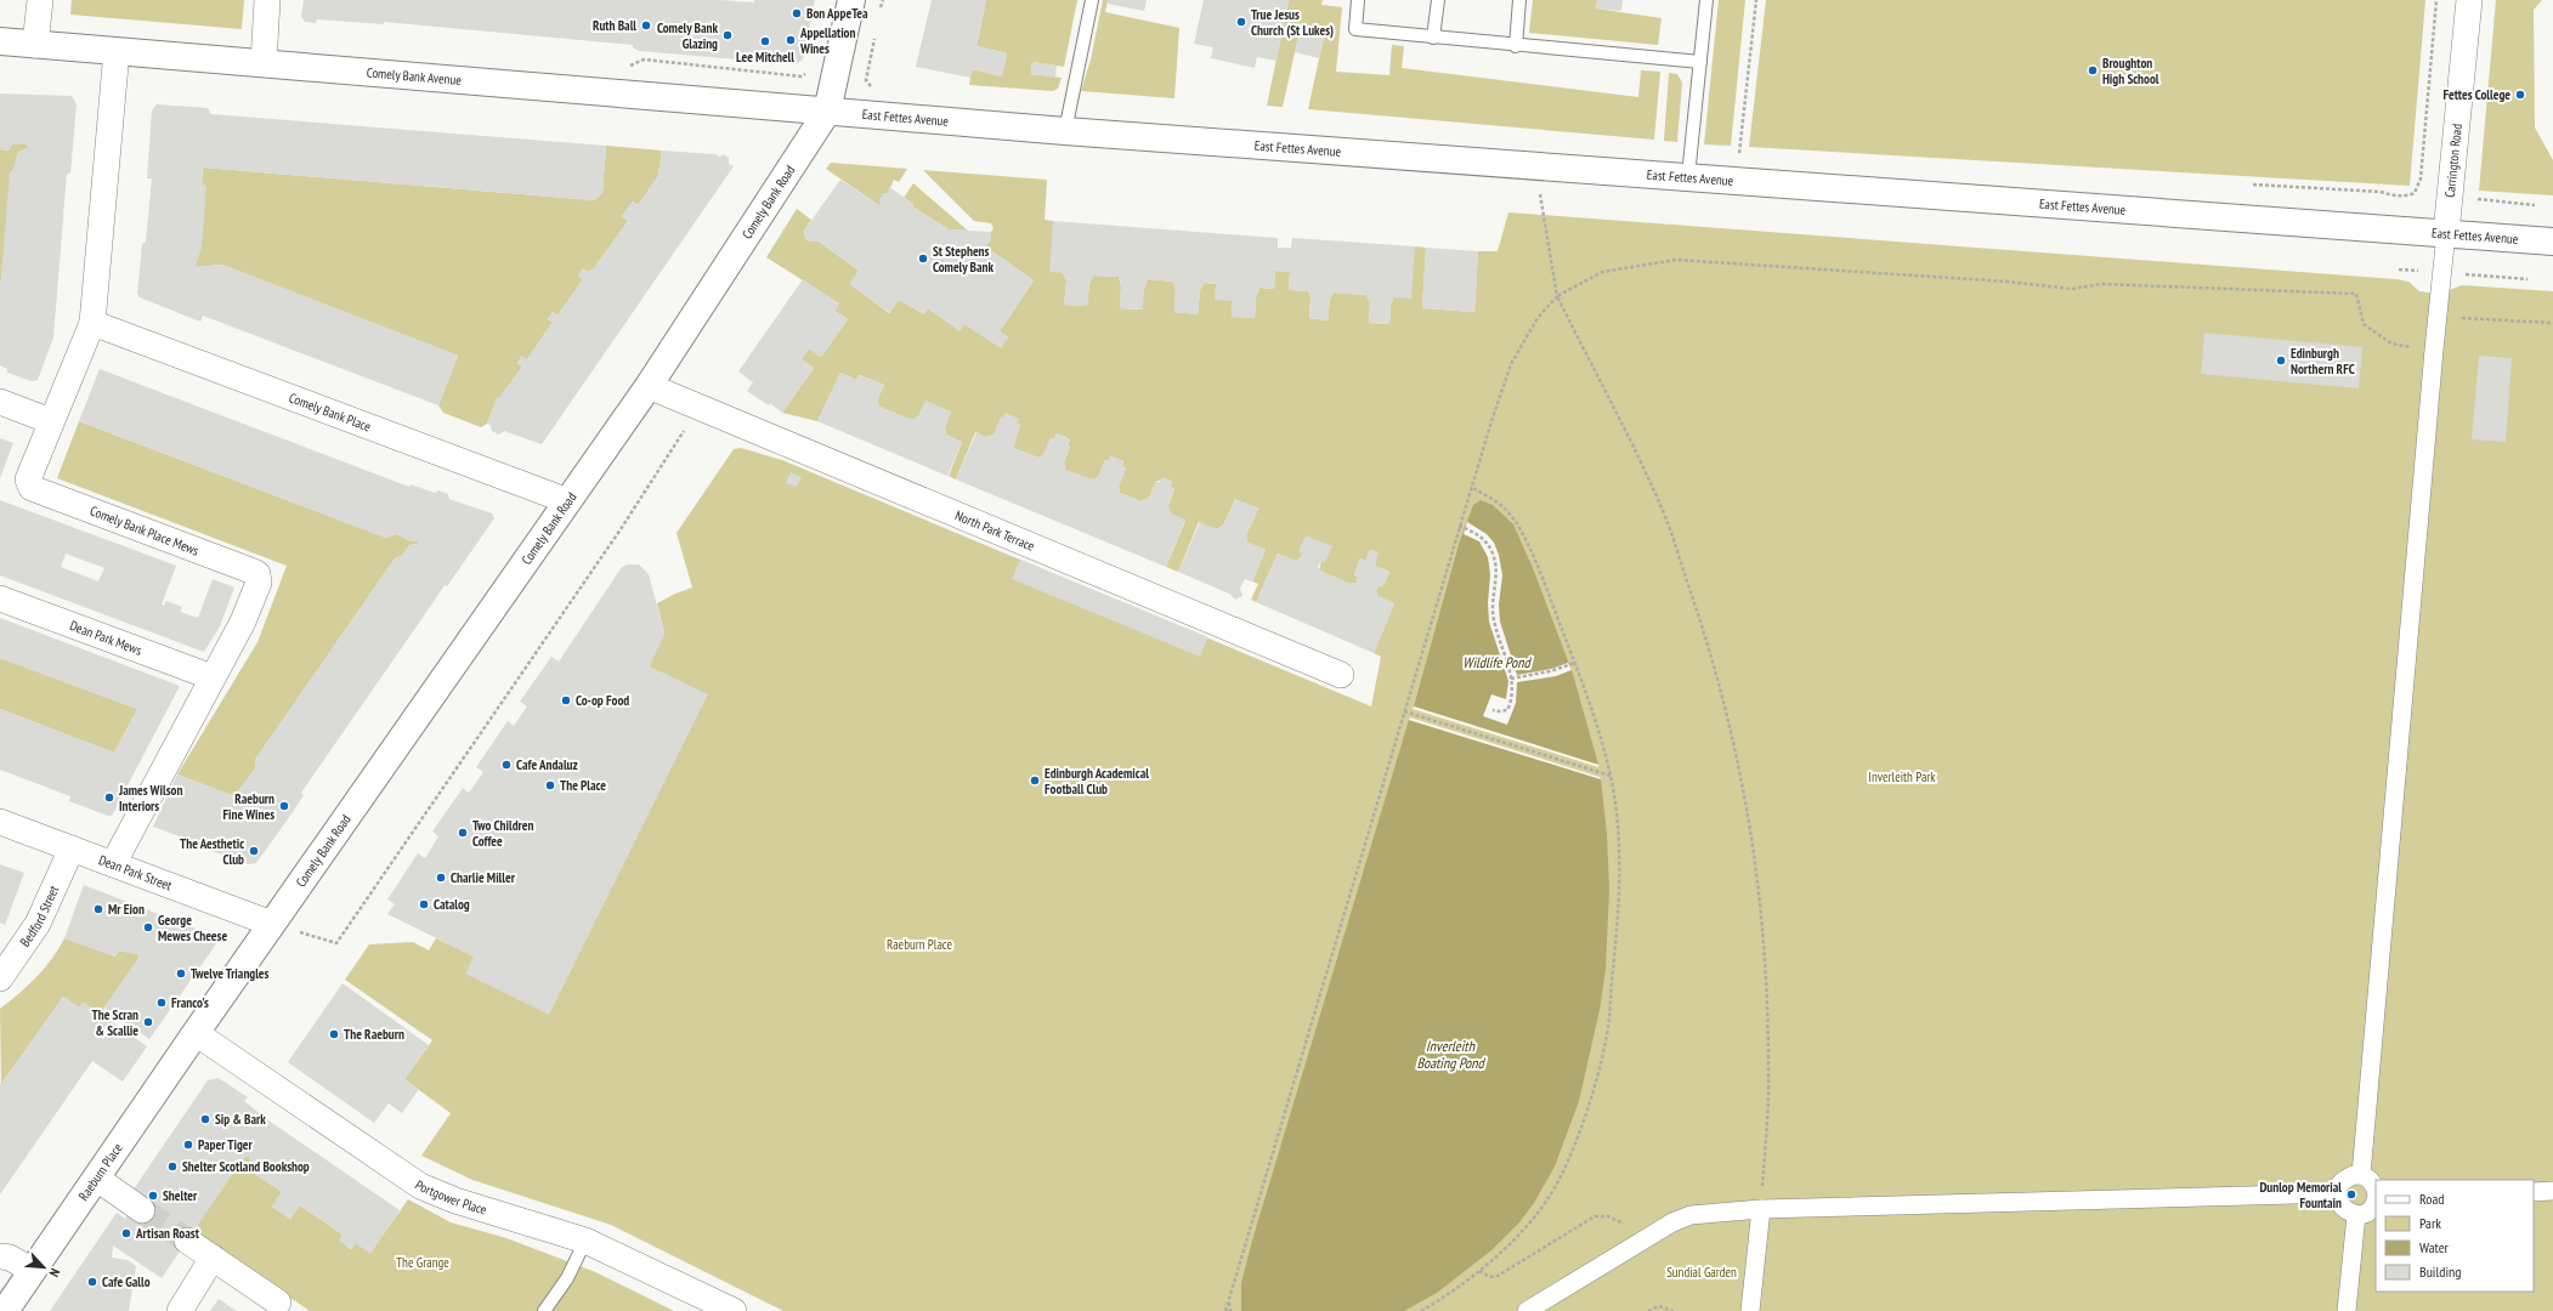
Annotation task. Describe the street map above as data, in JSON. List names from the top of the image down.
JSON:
{
  "streets": {
    "street": [
      "Comely Bank Avenue",
      "East Fettes Avenue",
      "Carrington Road",
      "Comely Bank Road",
      "Comely Bank Place",
      "Comely Bank Place Mews",
      "North Park Terrace",
      "Dean Park Mews",
      "Dean Park Street",
      "Bedford Street",
      "Raeburn Place",
      "Portgower Place"
    ]
  },
  "crossings": [
    ["Comely Bank Avenue", "East Fettes Avenue"],
    ["Comely Bank Avenue", "Comely Bank Road"],
    ["East Fettes Avenue", "Carrington Road"],
    ["East Fettes Avenue", "Comely Bank Road"],
    ["Comely Bank Road", "Comely Bank Place"],
    ["Comely Bank Road", "North Park Terrace"],
    ["Comely Bank Road", "Dean Park Street"],
    ["Comely Bank Road", "Raeburn Place"],
    ["Comely Bank Road", "Portgower Place"],
    ["Comely Bank Place Mews", "Dean Park Mews"],
    ["Dean Park Street", "Bedford Street"],
    ["Raeburn Place", "Portgower Place"]
  ],
  "water": ["Wildlife Pond", "Inverleith Boating Pond"],
  "parks": [
    "Inverleith Park",
    "Raeburn Place",
    "The Grange",
    "Sundial Garden"
  ],
  "places": [
    "Bon AppeTea",
    "True Jesus Church (St Lukes)",
    "Ruth Ball",
    "Comely Bank Glazing",
    "Appellation Wines",
    "Lee Mitchell",
    "Broughton High School",
    "Fettes College",
    "St Stephens Comely Bank",
    "Edinburgh Northern RFC",
    "Co-op Food",
    "Cafe Andaluz",
    "Edinburgh Academical Football Club",
    "The Place",
    "James Wilson Interiors",
    "Raeburn Fine Wines",
    "Two Children Coffee",
    "The Aesthetic Club",
    "Charlie Miller",
    "Catalog",
    "Mr Eion",
    "George Mewes Cheese",
    "Twelve Triangles",
    "Franco's",
    "The Scran & Scallie",
    "The Raeburn",
    "Sip & Bark",
    "Paper Tiger",
    "Shelter Scotland Bookshop",
    "Dunlop Memorial Fountain",
    "Shelter",
    "Artisan Roast",
    "Cafe Gallo"
  ],
  "legend": [
    "Road",
    "Park",
    "Water",
    "Building"
  ],
  "north": "bottom right"
}
